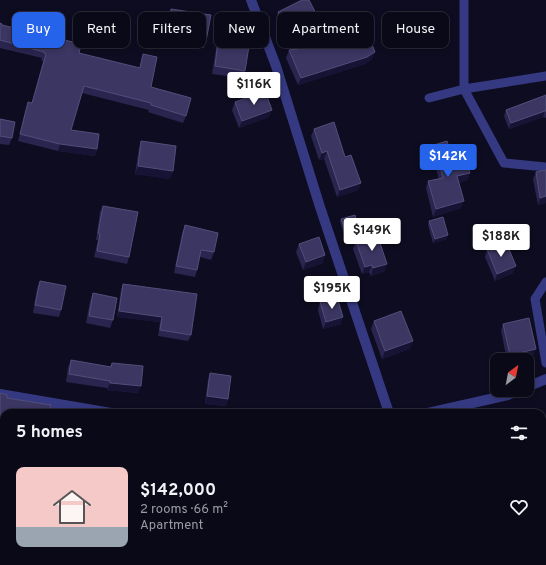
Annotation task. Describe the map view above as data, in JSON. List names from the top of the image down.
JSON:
{
  "north": "top right",
  "page": {
    "chip": [
      "Buy",
      "Rent",
      "Filters",
      "New",
      "Apartment",
      "House"
    ],
    "price": [
      "$116K",
      "$142K",
      "$149K",
      "$188K",
      "$195K"
    ],
    "heading": "5 homes",
    "list": [
      {
        "name": "$142,000",
        "note": "2 rooms · 66 m² · Apartment"
      }
    ]
  }
}
